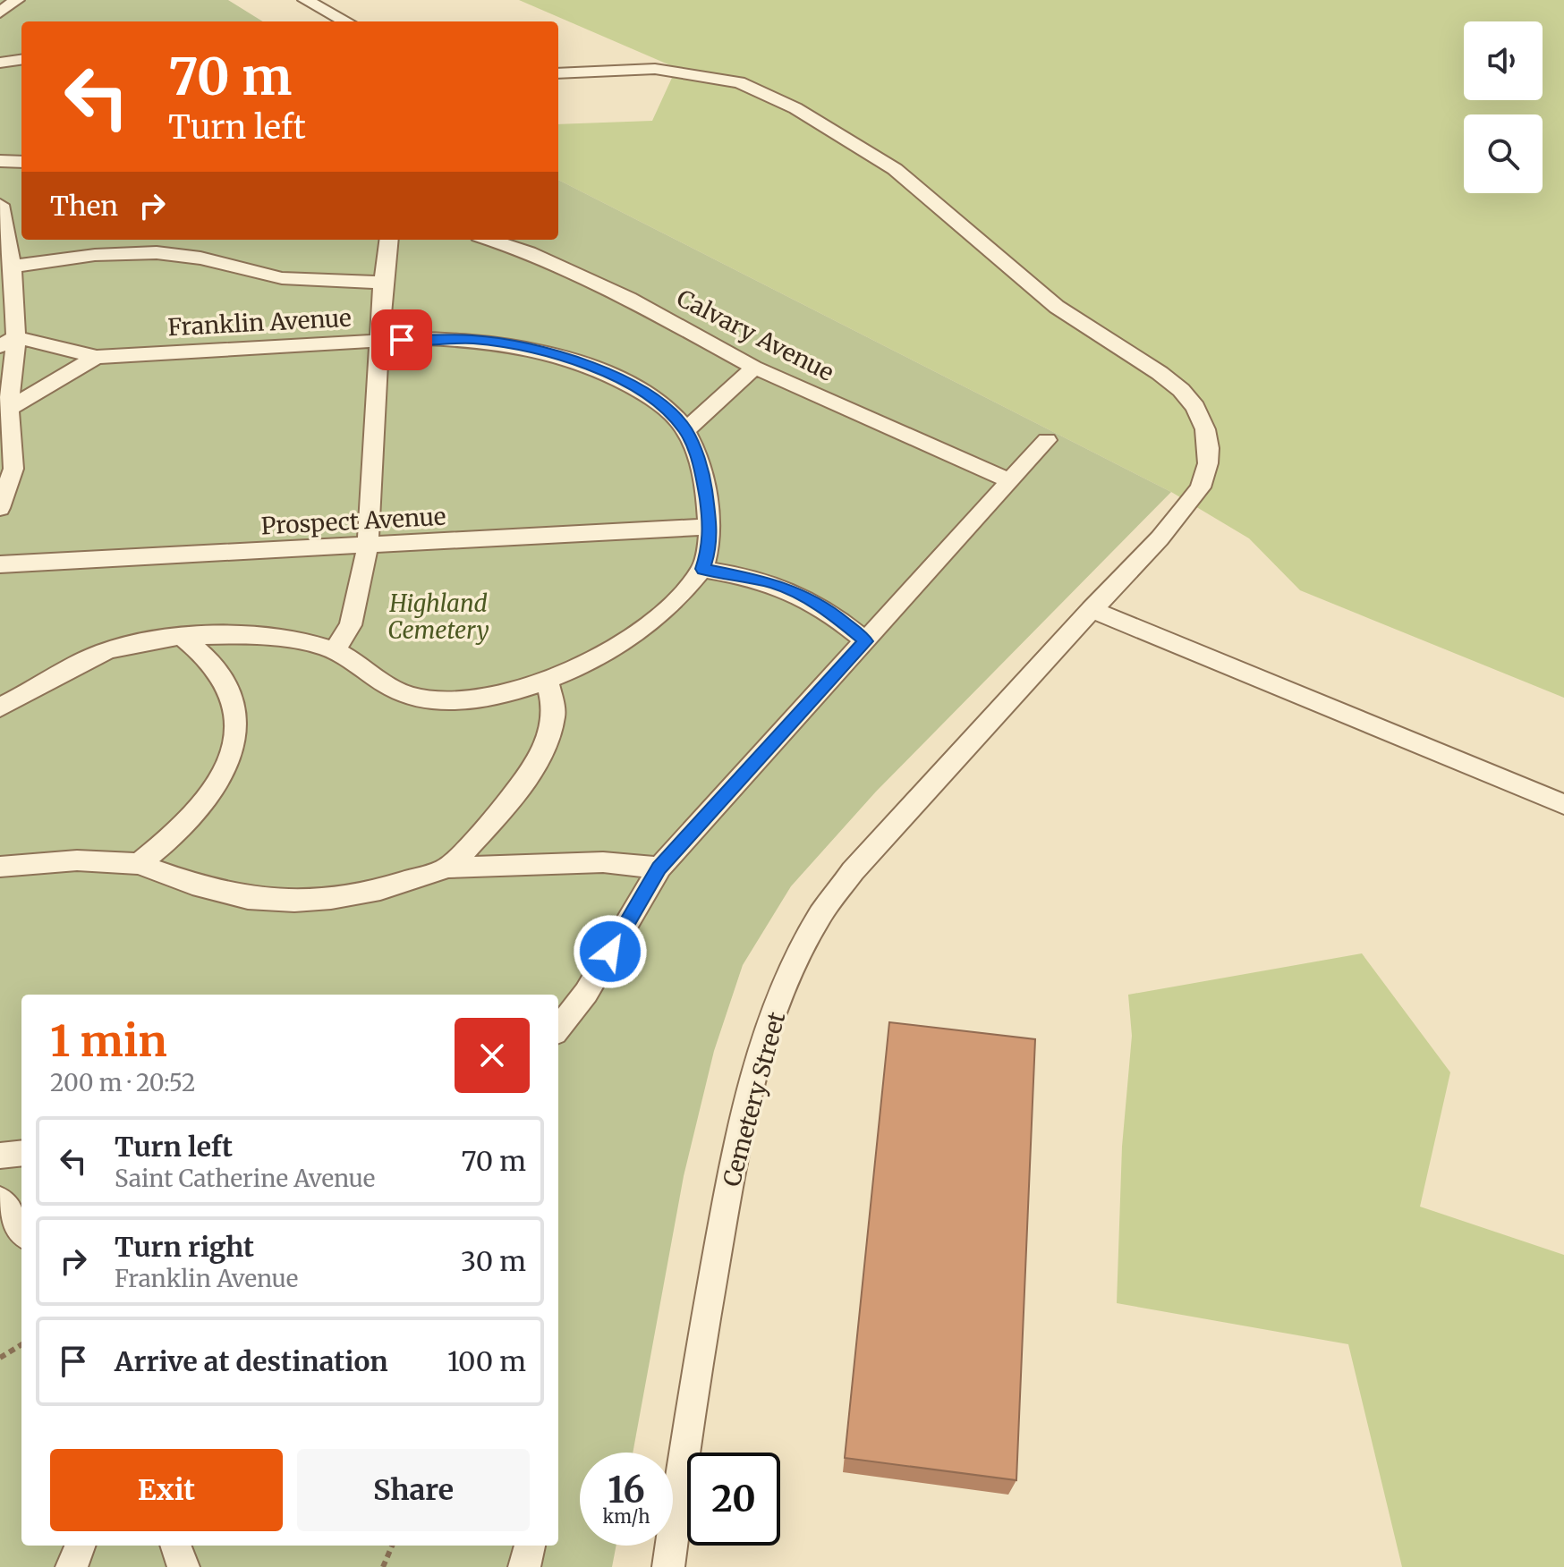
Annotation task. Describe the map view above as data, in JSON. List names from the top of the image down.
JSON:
{
  "streets": {
    "lane": [
      "Franklin Avenue",
      "Calvary Avenue",
      "Prospect Avenue",
      "Cemetery Street"
    ]
  },
  "crossings": [
    ["Franklin Avenue", "Prospect Avenue"]
  ],
  "parks": ["Highland Cemetery"],
  "page": {
    "turn": ["70 m", "Turn left"],
    "then": "Then",
    "heading": ["1 min", "200 m · 20:52"],
    "list": [
      {
        "name": "Turn left",
        "note": "Saint Catherine Avenue",
        "value": "70 m"
      },
      {
        "name": "Turn right",
        "note": "Franklin Avenue",
        "value": "30 m"
      },
      {
        "name": "Arrive at destination",
        "value": "100 m"
      }
    ],
    "buttons": ["Exit", "Share"],
    "speed": "16 km/h",
    "limit": "20"
  }
}
